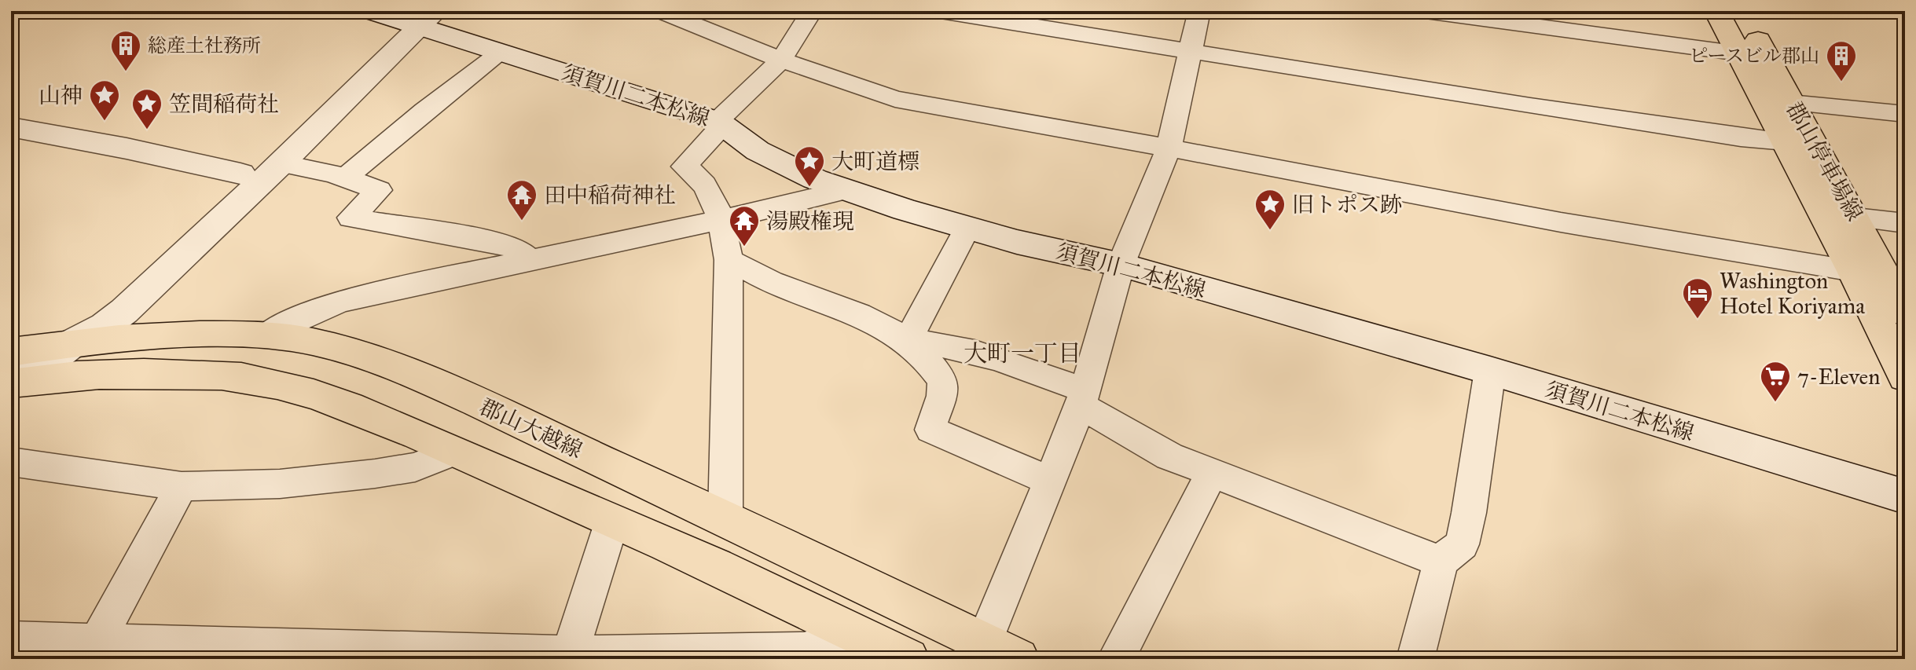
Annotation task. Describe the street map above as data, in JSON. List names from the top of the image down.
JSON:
{
  "streets": {
    "main road": ["須賀川二本松線", "郡山停車場線", "郡山大越線"]
  },
  "districts": ["大町一丁目"],
  "places": {
    "building": ["総産土社務所", "ピースビル郡山"],
    "place": [
      "山神",
      "笠間稲荷社",
      "大町道標",
      "旧トポス跡"
    ],
    "temple": ["田中稲荷神社", "湯殿権現"],
    "hotel": ["Washington Hotel Koriyama"],
    "supermarket": ["7-Eleven"]
  }
}
